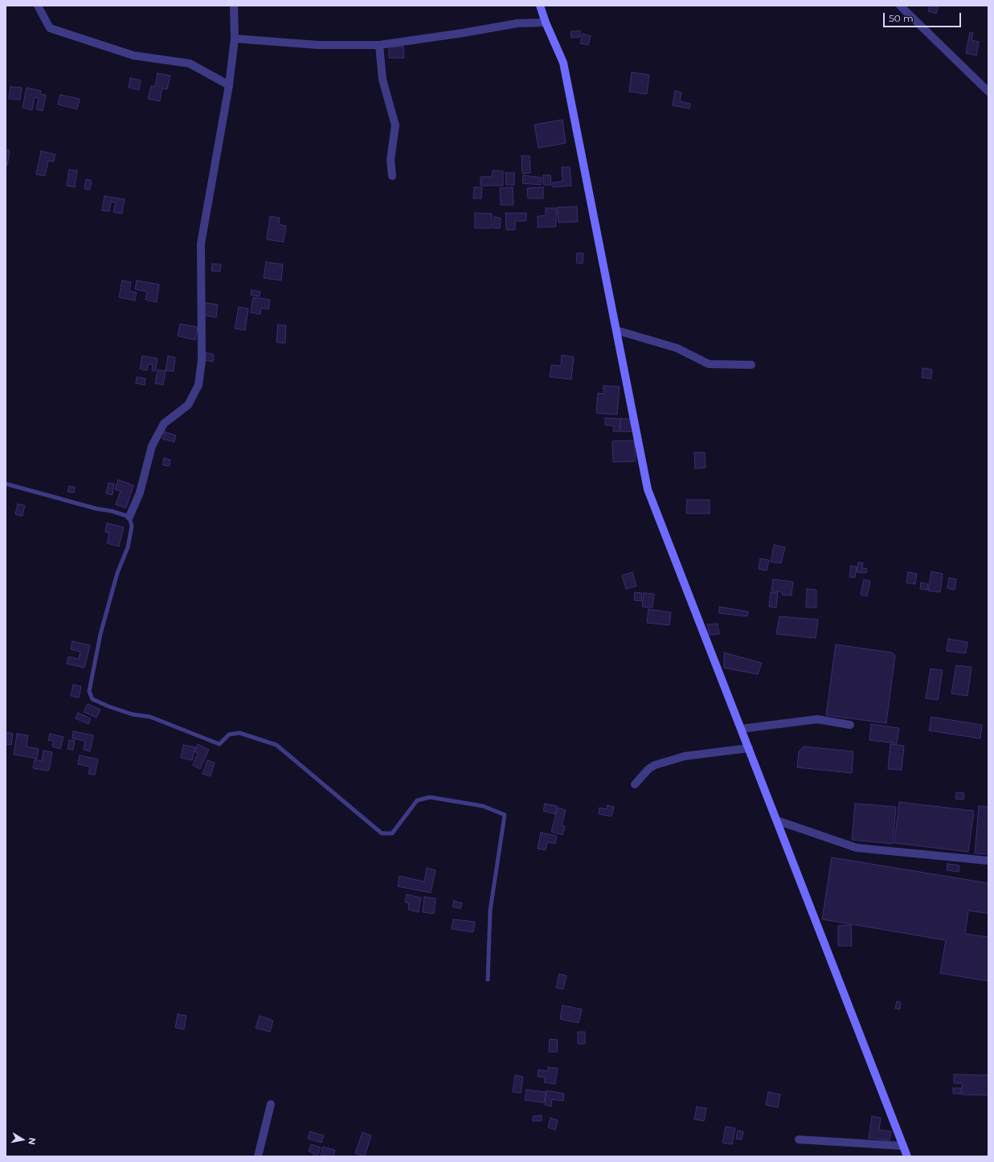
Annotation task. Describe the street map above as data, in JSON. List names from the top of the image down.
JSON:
{
  "scale_bar": "50 m",
  "north": "right"
}
